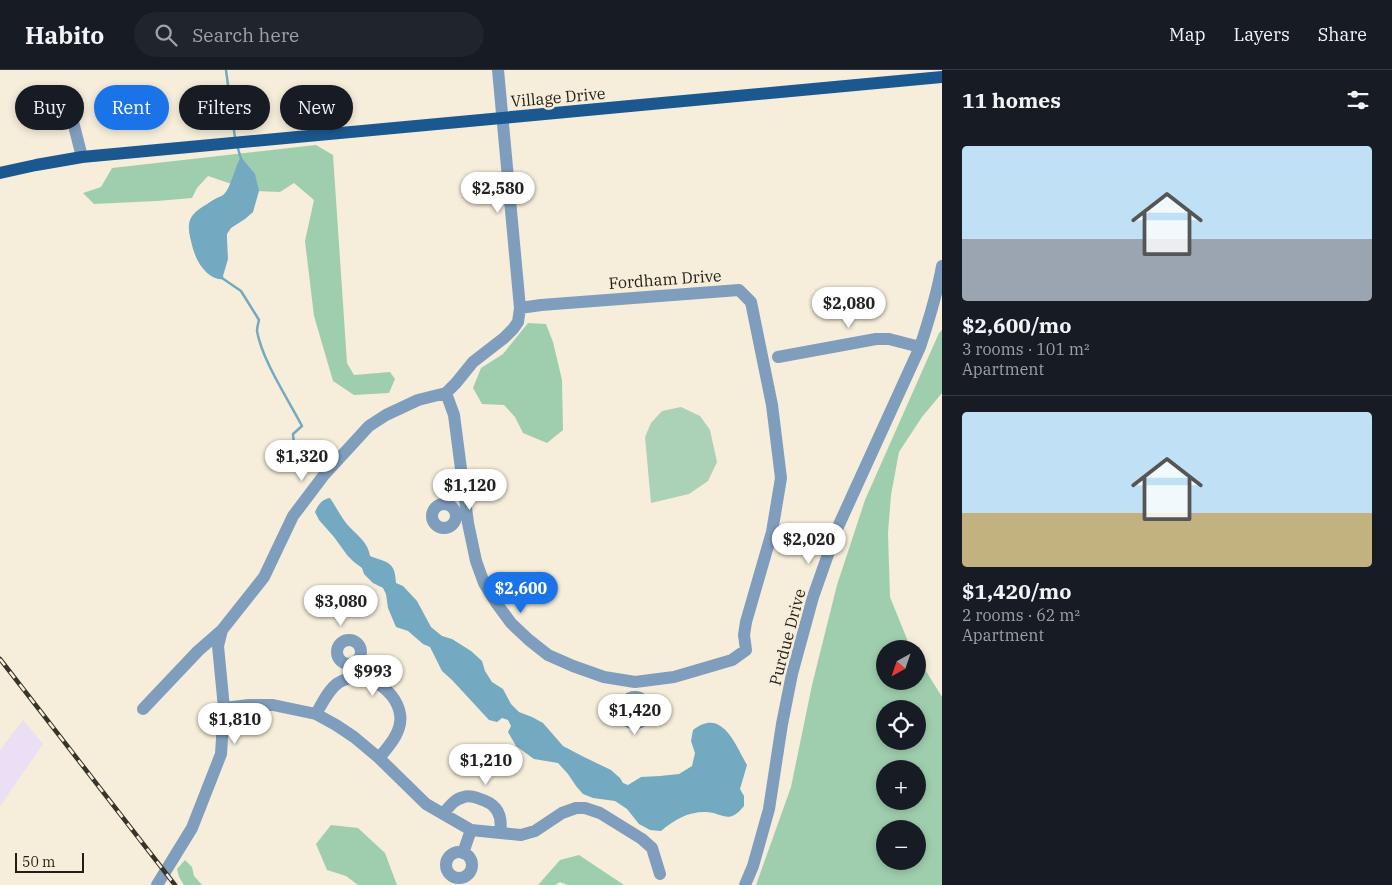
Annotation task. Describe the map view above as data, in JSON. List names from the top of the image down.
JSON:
{
  "streets": {
    "main road": ["Village Drive"],
    "street": ["Fordham Drive", "Purdue Drive"]
  },
  "scale_bar": "50 m",
  "north": "bottom left",
  "page": {
    "header": "Habito",
    "search": "Search here",
    "nav": ["Map", "Layers", "Share"],
    "heading": "11 homes",
    "chip": [
      "Buy",
      "Rent",
      "Filters",
      "New"
    ],
    "list": [
      {
        "name": "$2,600/mo",
        "note": "3 rooms · 101 m² · Apartment"
      },
      {
        "name": "$1,420/mo",
        "note": "2 rooms · 62 m² · Apartment"
      }
    ],
    "price": [
      "$2,580",
      "$2,080",
      "$1,320",
      "$1,120",
      "$2,020",
      "$2,600",
      "$3,080",
      "$993",
      "$1,420",
      "$1,810",
      "$1,210"
    ],
    "map_buttons": ["+", "−"],
    "scale": "50 m"
  }
}
